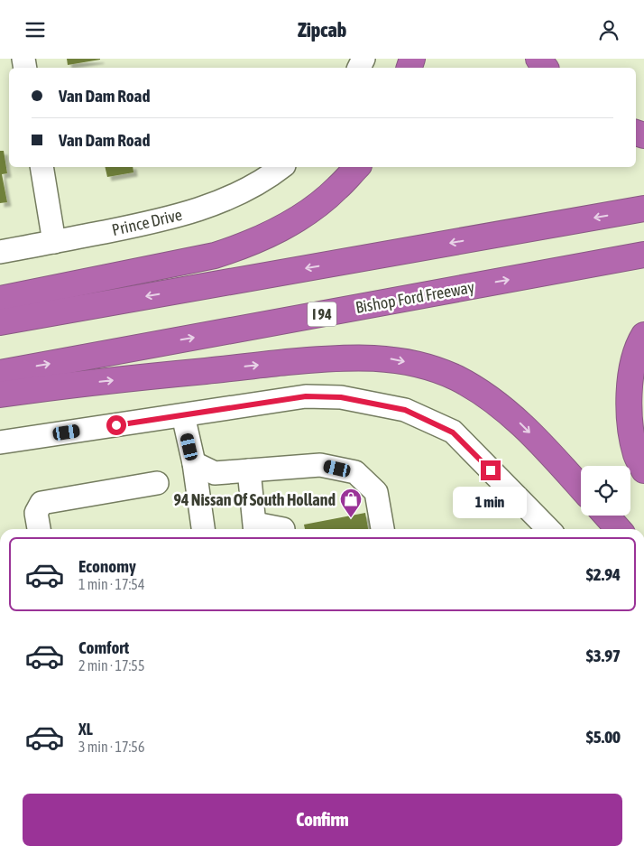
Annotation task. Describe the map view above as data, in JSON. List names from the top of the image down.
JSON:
{
  "streets": {
    "highway": ["Bishop Ford Freeway", "I 94"],
    "street": ["Prince Drive"]
  },
  "places": {
    "shop": ["94 Nissan Of South Holland"]
  },
  "page": {
    "header": "Zipcab",
    "banner": ["Van Dam Road", "Van Dam Road"],
    "bubble": "1 min",
    "list": [
      {
        "name": "Economy",
        "note": "1 min · 17:54",
        "value": "$2.94"
      },
      {
        "name": "Comfort",
        "note": "2 min · 17:55",
        "value": "$3.97"
      },
      {
        "name": "XL",
        "note": "3 min · 17:56",
        "value": "$5.00"
      }
    ],
    "buttons": "Confirm"
  }
}
